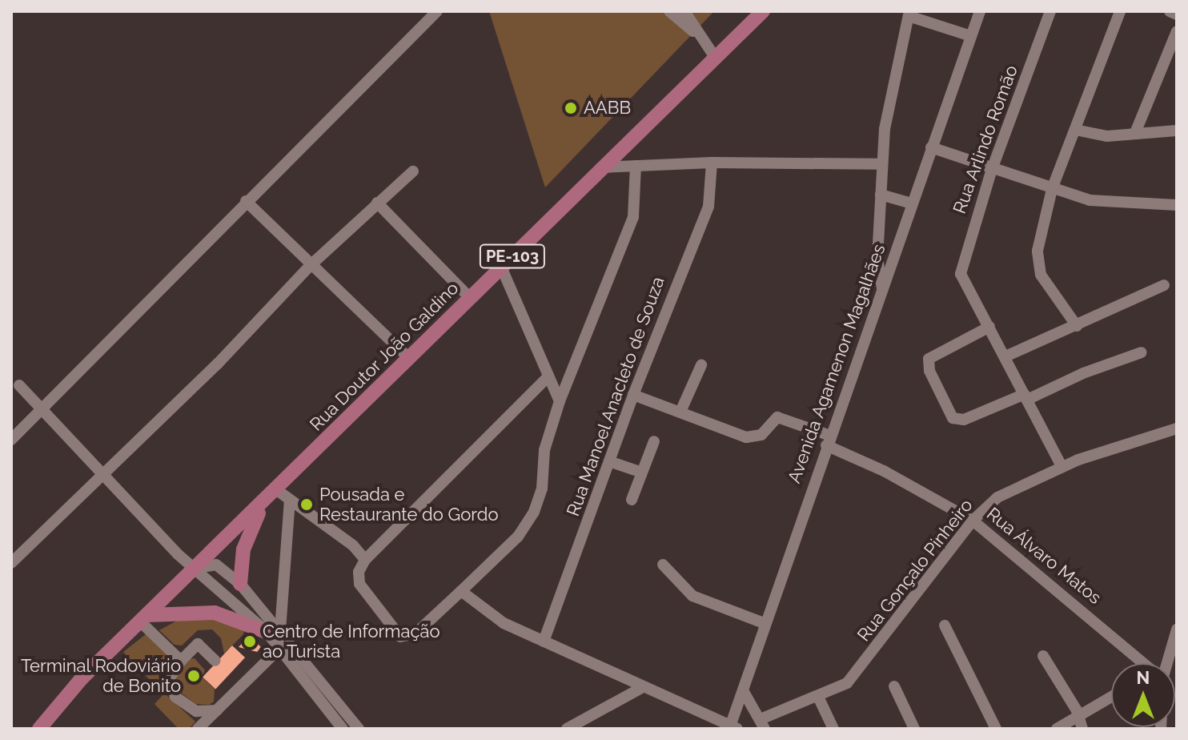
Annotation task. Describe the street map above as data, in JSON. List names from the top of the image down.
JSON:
{
  "streets": {
    "main road": ["PE-103", "Rua Doutor João Galdino"],
    "street": [
      "Rua Arlindo Romão",
      "Avenida Agamenon Magalhães",
      "Rua Manoel Anacleto de Souza",
      "Rua Álvaro Matos",
      "Rua Gonçalo Pinheiro"
    ]
  },
  "crossings": [
    ["Avenida Agamenon Magalhães", "Rua Álvaro Matos"],
    ["Rua Álvaro Matos", "Rua Gonçalo Pinheiro"]
  ],
  "places": [
    "AABB",
    "Pousada e Restaurante do Gordo",
    "Centro de Informação ao Turista",
    "Terminal Rodoviário de Bonito"
  ],
  "north": "top"
}
